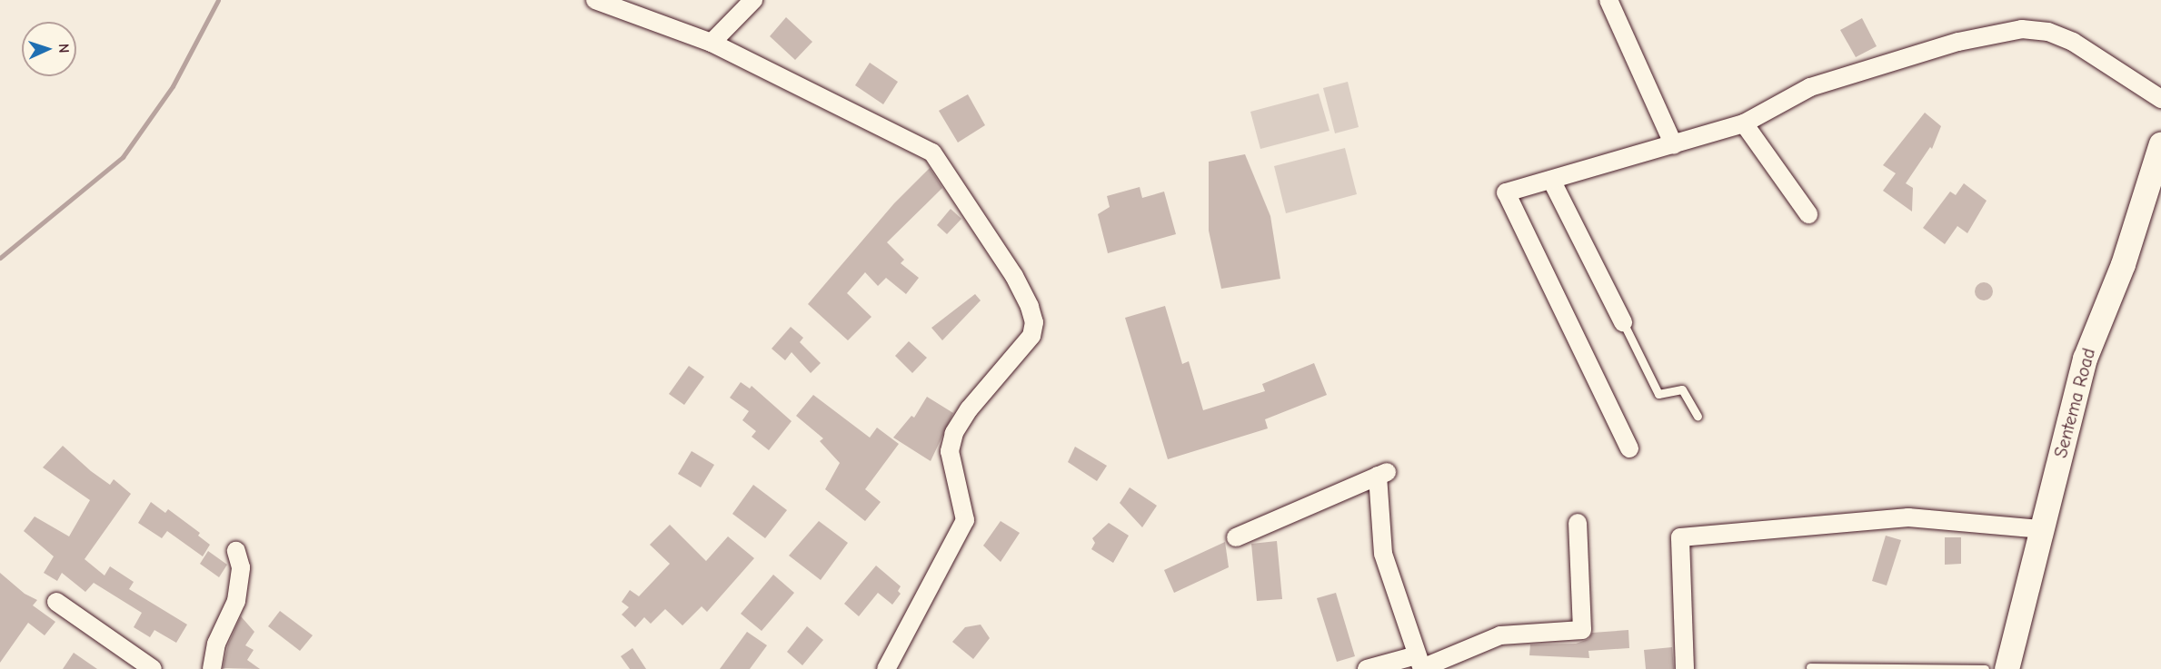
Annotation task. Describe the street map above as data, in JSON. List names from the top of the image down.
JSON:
{
  "streets": {
    "main road": ["Sentema Road"]
  },
  "north": "right"
}
